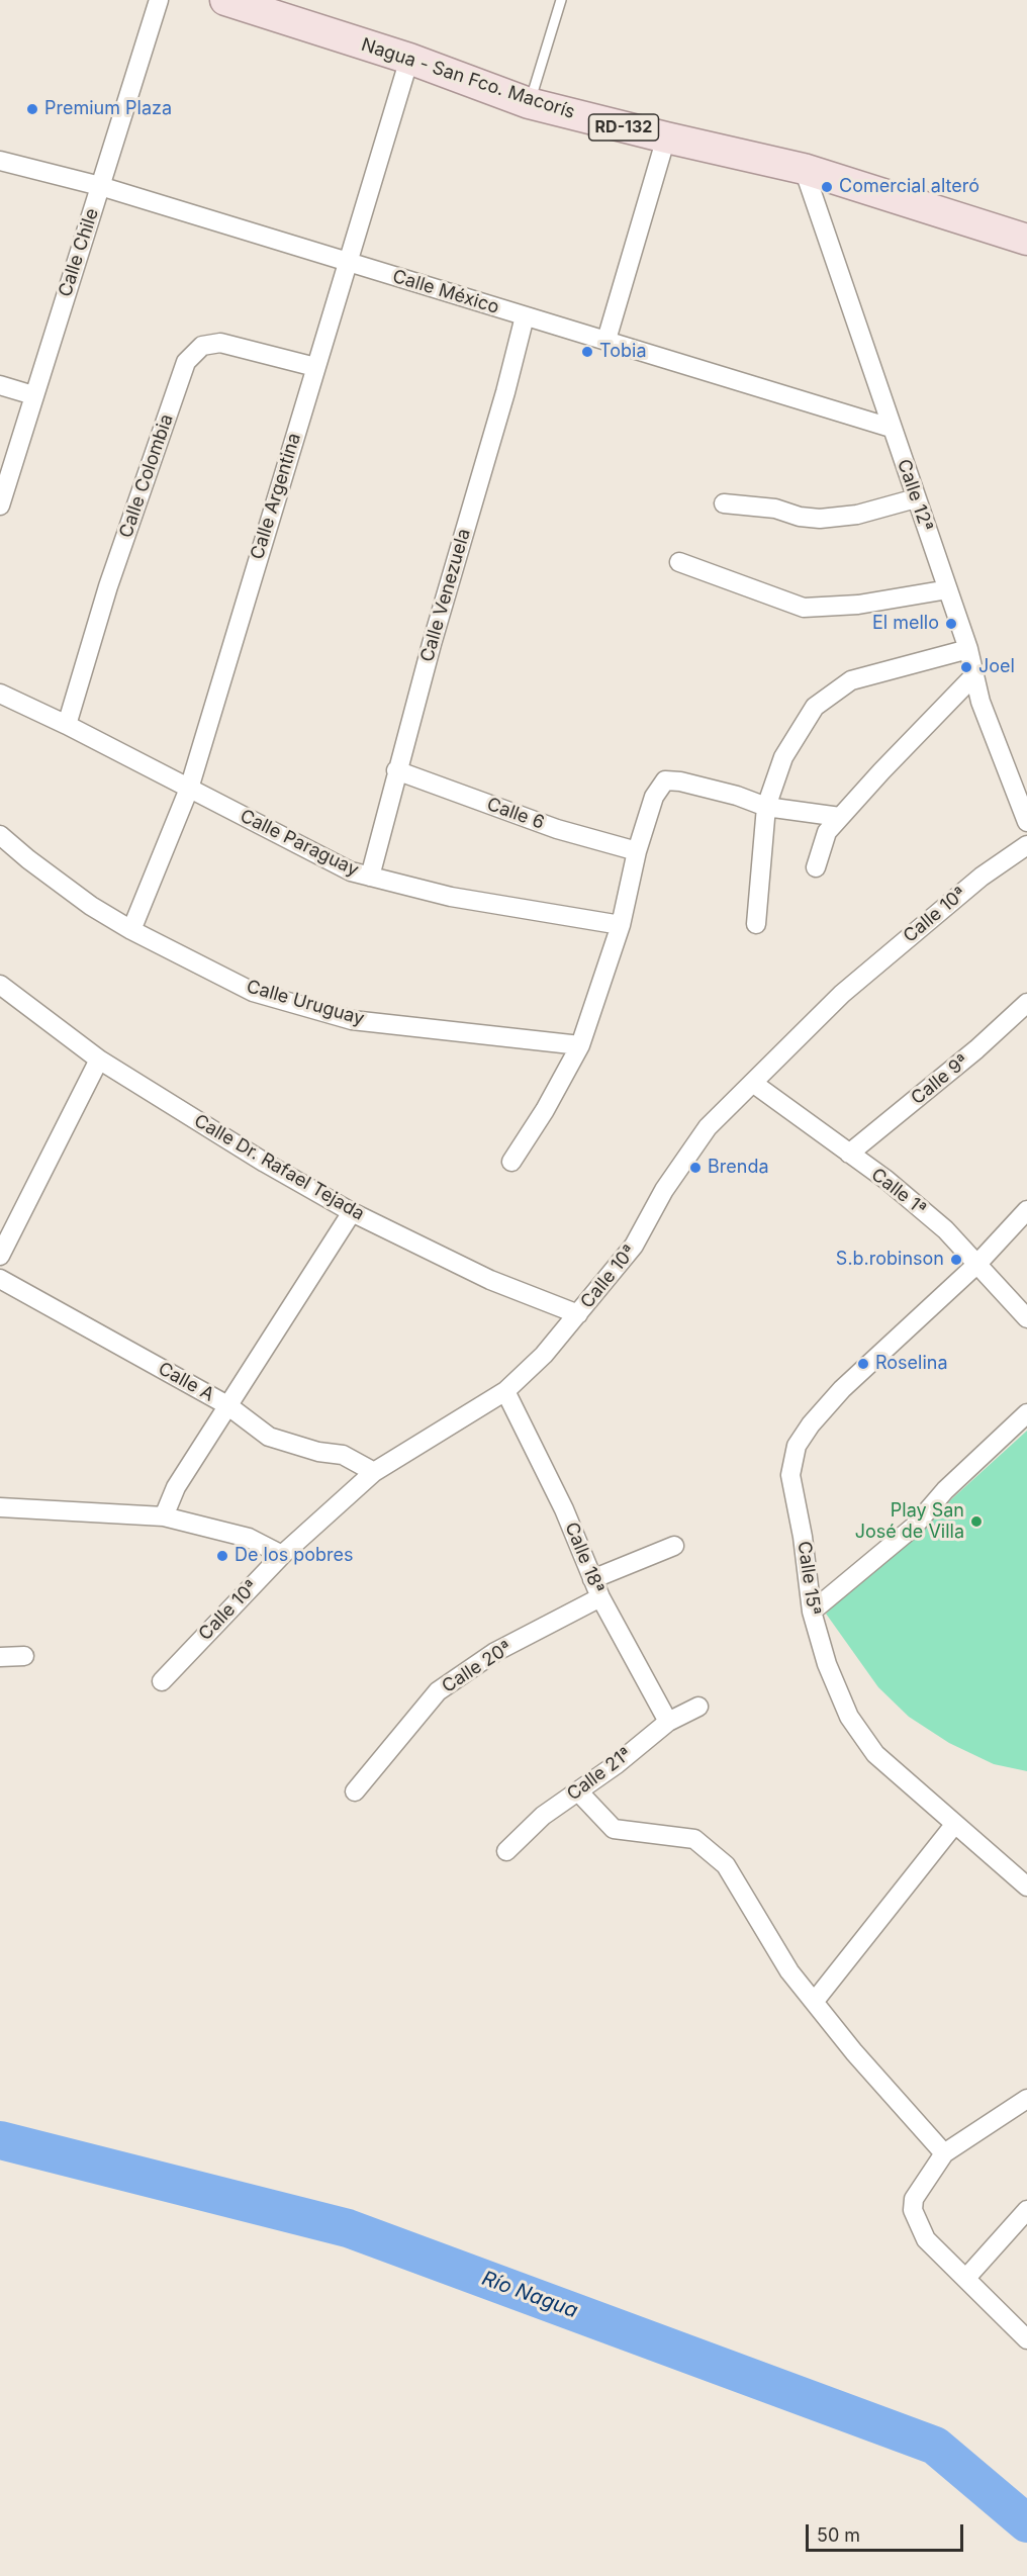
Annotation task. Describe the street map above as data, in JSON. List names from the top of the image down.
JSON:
{
  "streets": {
    "main road": ["Nagua - San Fco. Macorís", "RD-132"],
    "street": [
      "Calle Chile",
      "Calle México",
      "Calle Colombia",
      "Calle 12ª",
      "Calle Argentina",
      "Calle Venezuela",
      "Calle 6",
      "Calle Paraguay",
      "Calle 10ª",
      "Calle Uruguay",
      "Calle 9ª",
      "Calle Dr. Rafael Tejada",
      "Calle 1ª",
      "Calle A",
      "Calle 18ª",
      "Calle 15ª",
      "Calle 20ª",
      "Calle 21ª"
    ]
  },
  "crossings": [
    ["Nagua - San Fco. Macorís", "Calle 12ª"],
    ["Nagua - San Fco. Macorís", "Calle Argentina"],
    ["Calle Chile", "Calle México"],
    ["Calle México", "Calle 12ª"],
    ["Calle México", "Calle Argentina"],
    ["Calle México", "Calle Venezuela"],
    ["Calle Colombia", "Calle Argentina"],
    ["Calle Colombia", "Calle Paraguay"],
    ["Calle Argentina", "Calle Paraguay"],
    ["Calle Argentina", "Calle Uruguay"],
    ["Calle Venezuela", "Calle 6"],
    ["Calle Venezuela", "Calle Paraguay"],
    ["Calle 10ª", "Calle Dr. Rafael Tejada"],
    ["Calle 10ª", "Calle 1ª"],
    ["Calle 10ª", "Calle A"],
    ["Calle 10ª", "Calle 18ª"],
    ["Calle 9ª", "Calle 1ª"],
    ["Calle 1ª", "Calle 15ª"],
    ["Calle 18ª", "Calle 20ª"],
    ["Calle 18ª", "Calle 21ª"]
  ],
  "water": ["Río Nagua"],
  "places": [
    "Premium Plaza",
    "Comercial alteró",
    "Tobia",
    "El mello",
    "Joel",
    "Brenda",
    "S.b.robinson",
    "Roselina",
    "Play San José de Villa",
    "De los pobres"
  ],
  "scale_bar": "50 m"
}
